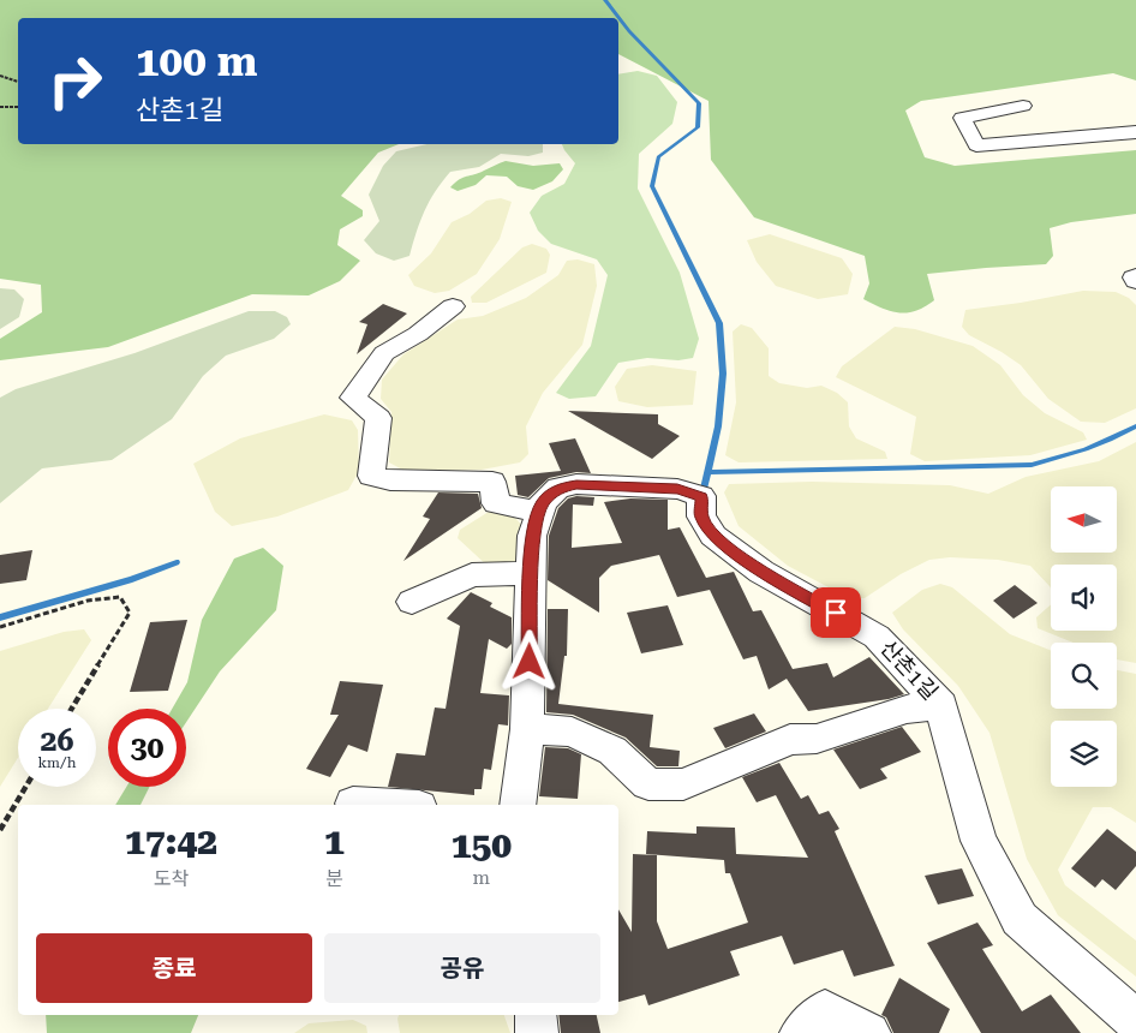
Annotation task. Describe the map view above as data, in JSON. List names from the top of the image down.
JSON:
{
  "streets": {
    "street": ["산촌1길"]
  },
  "north": "left",
  "page": {
    "turn": ["100 m", "산촌1길"],
    "speed": "26 km/h",
    "limit": "30",
    "eta": [
      "17:42",
      "도착",
      "1",
      "분",
      "150",
      "m"
    ],
    "buttons": ["종료", "공유"]
  }
}
